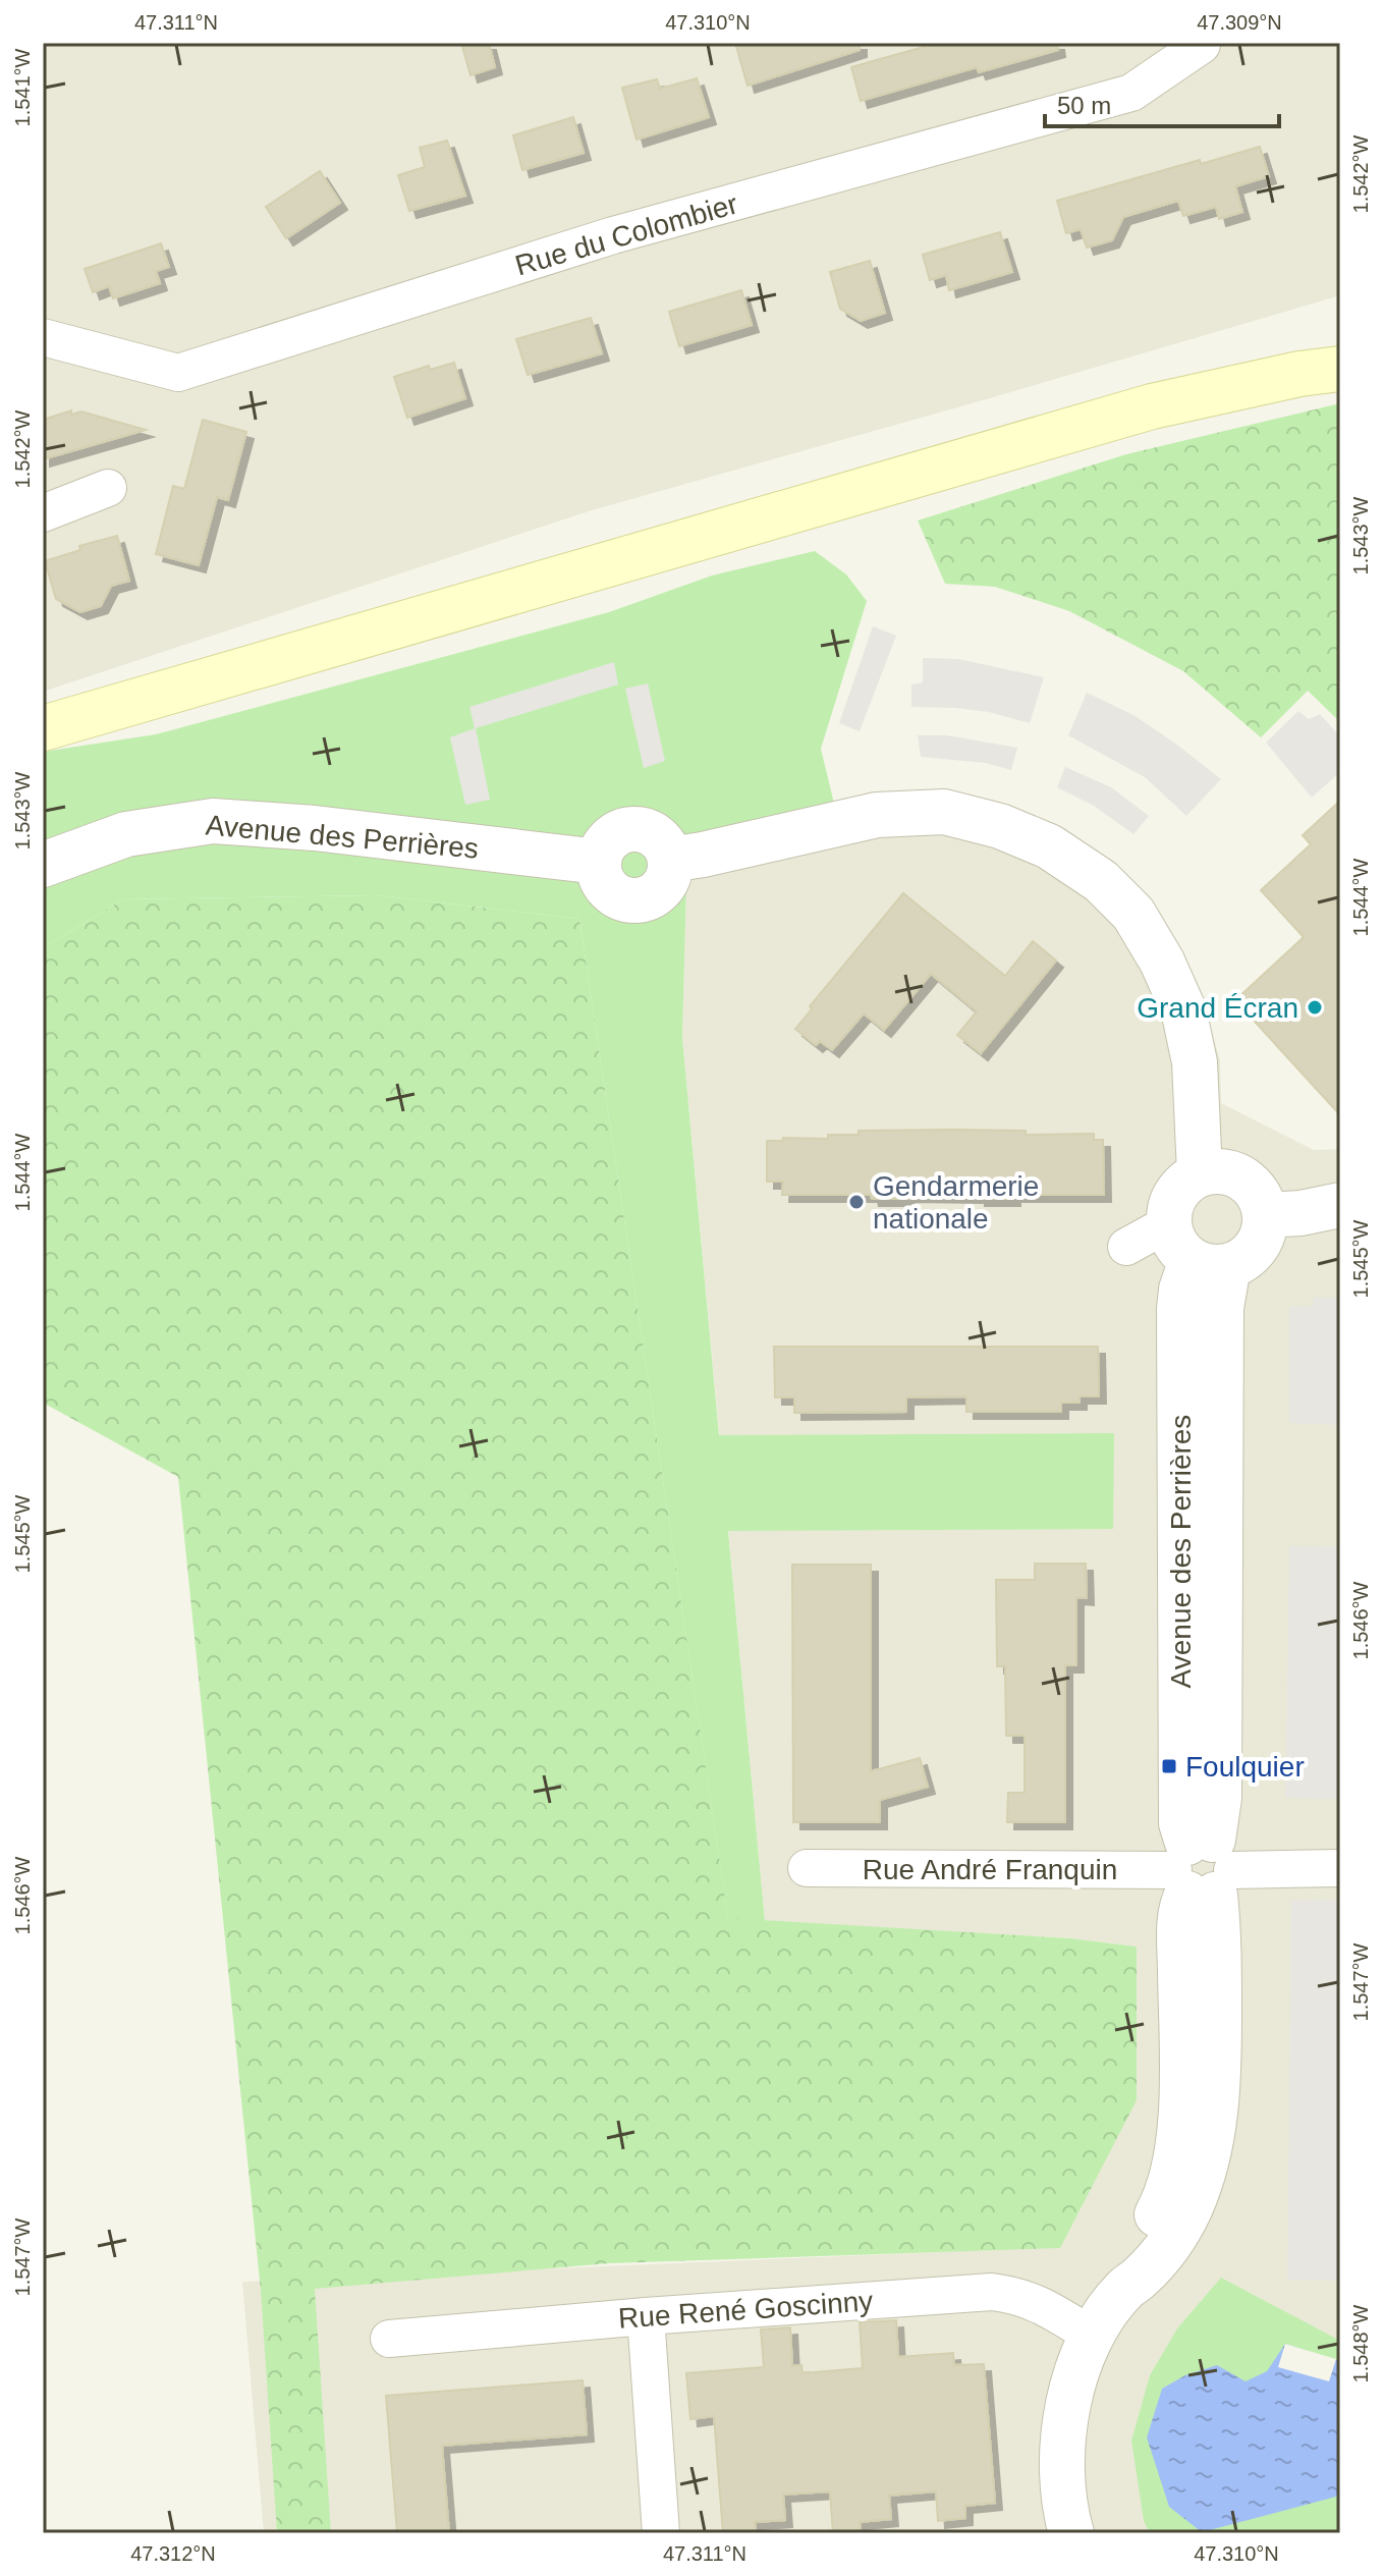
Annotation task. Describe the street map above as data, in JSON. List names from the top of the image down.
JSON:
{
  "streets": {
    "street": [
      "Rue du Colombier",
      "Avenue des Perrières",
      "Rue André Franquin",
      "Rue René Goscinny"
    ]
  },
  "crossings": [
    ["Avenue des Perrières", "Rue André Franquin"],
    ["Avenue des Perrières", "Rue René Goscinny"]
  ],
  "places": {
    "other": ["Grand Écran", "Gendarmerie nationale"],
    "transit": ["Foulquier"]
  },
  "scale_bar": "50 m",
  "coordinates": [
    "47.311°N",
    "47.310°N",
    "47.309°N",
    "1.541°W",
    "1.542°W",
    "1.543°W",
    "1.544°W",
    "1.545°W",
    "1.546°W",
    "1.547°W",
    "1.548°W",
    "47.312°N"
  ]
}
